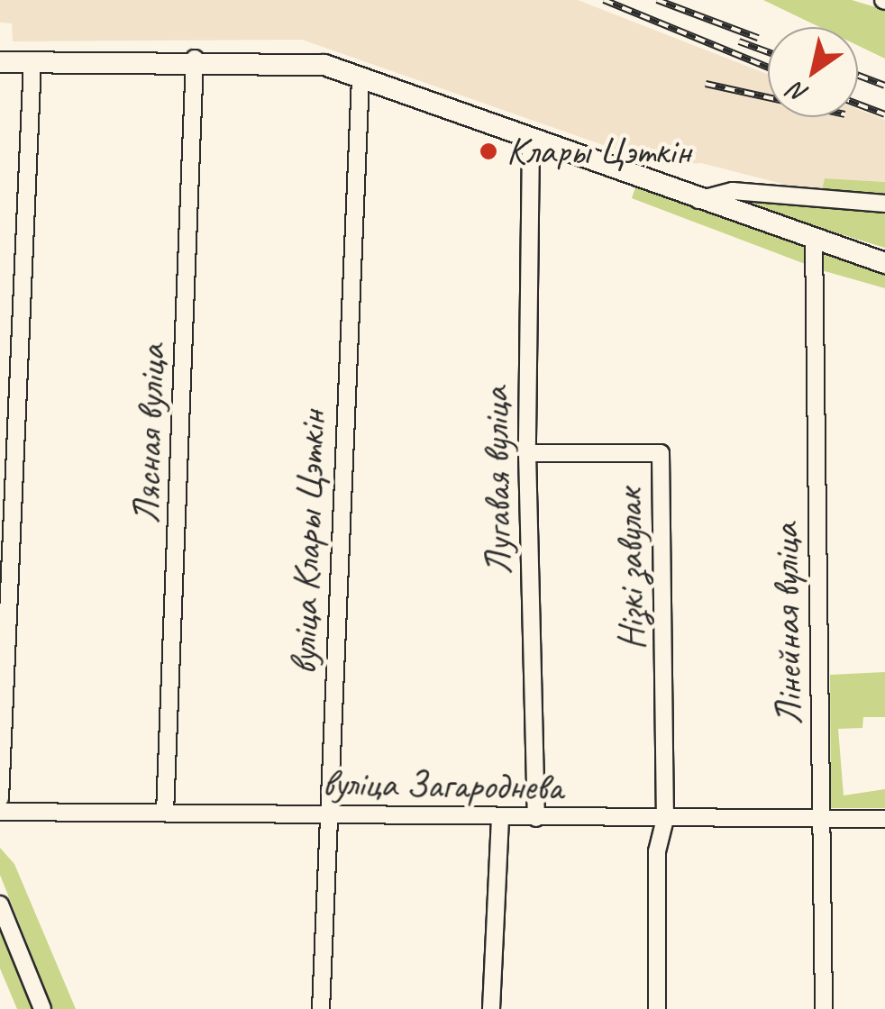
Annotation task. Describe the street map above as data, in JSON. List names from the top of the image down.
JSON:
{
  "streets": {
    "street": [
      "Лясная вуліца",
      "Лугавая вуліца",
      "вуліца Клары Цэткін",
      "Нізкі завулак",
      "Лінейная вуліца",
      "вуліца Загароднева"
    ]
  },
  "crossings": [
    ["Лясная вуліца", "вуліца Загароднева"],
    ["Лугавая вуліца", "Нізкі завулак"],
    ["Лугавая вуліца", "вуліца Загароднева"],
    ["вуліца Клары Цэткін", "вуліца Загароднева"],
    ["Нізкі завулак", "вуліца Загароднева"],
    ["Лінейная вуліца", "вуліца Загароднева"]
  ],
  "places": ["Клары Цэткін"],
  "north": "bottom left"
}
